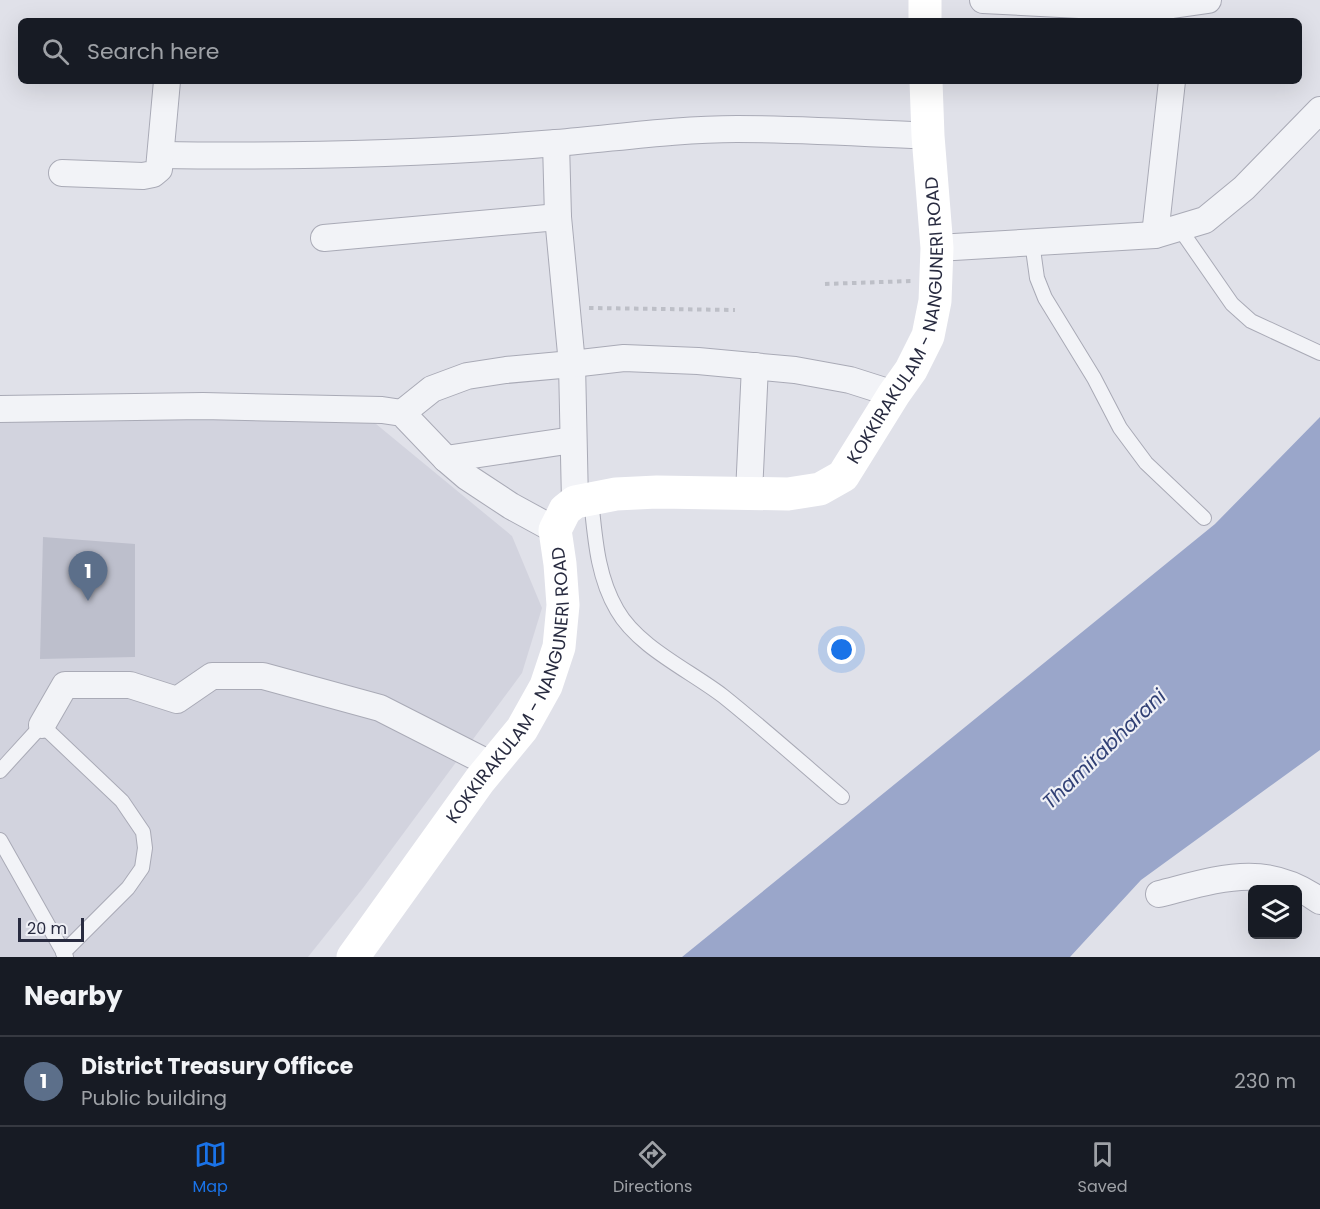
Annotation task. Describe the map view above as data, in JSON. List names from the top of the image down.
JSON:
{
  "streets": {
    "main road": ["KOKKIRAKULAM - NANGUNERI ROAD"]
  },
  "water": ["Thamirabharani"],
  "scale_bar": "20 m",
  "page": {
    "search": "Search here",
    "pins": "1",
    "scale": "20 m",
    "heading": "Nearby",
    "list": [
      {
        "mark": "1",
        "name": "District Treasury Officce",
        "note": "Public building",
        "value": "230 m"
      }
    ],
    "nav": ["Map", "Directions", "Saved"]
  }
}
